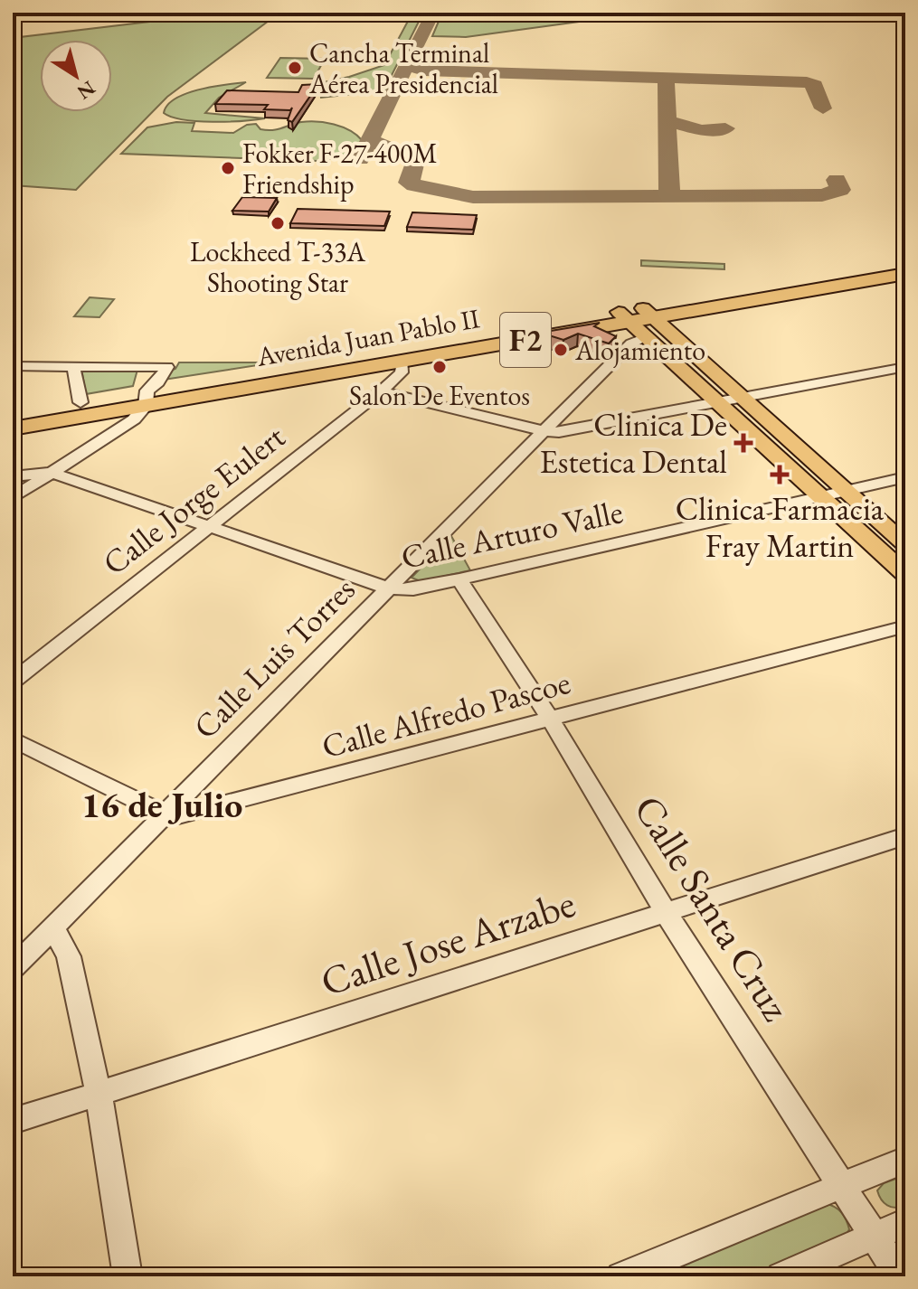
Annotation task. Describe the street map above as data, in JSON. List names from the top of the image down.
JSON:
{
  "streets": {
    "highway": ["Avenida Juan Pablo II", "F2"],
    "street": [
      "Calle Jorge Eulert",
      "Calle Arturo Valle",
      "Calle Luis Torres",
      "Calle Alfredo Pascoe",
      "Calle Santa Cruz",
      "Calle Jose Arzabe"
    ]
  },
  "crossings": [
    ["Avenida Juan Pablo II", "Calle Jorge Eulert"],
    ["Calle Jorge Eulert", "Calle Arturo Valle"],
    ["Calle Arturo Valle", "Calle Luis Torres"],
    ["Calle Arturo Valle", "Calle Santa Cruz"],
    ["Calle Luis Torres", "Calle Alfredo Pascoe"],
    ["Calle Alfredo Pascoe", "Calle Santa Cruz"],
    ["Calle Santa Cruz", "Calle Jose Arzabe"]
  ],
  "districts": ["16 de Julio"],
  "places": {
    "other": [
      "Cancha Terminal Aérea Presidencial",
      "Fokker F-27-400M Friendship",
      "Lockheed T-33A Shooting Star",
      "Alojamiento",
      "Salon De Eventos"
    ],
    "health": ["Clinica De Estetica Dental", "Clinica Farmacia Fray Martin"]
  },
  "north": "bottom right"
}
